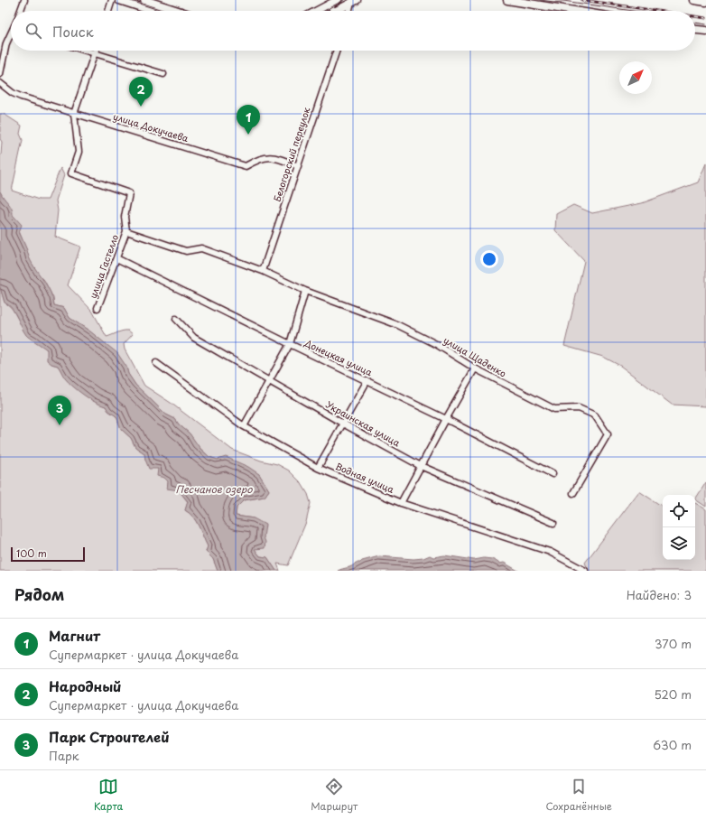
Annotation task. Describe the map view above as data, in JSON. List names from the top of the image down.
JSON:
{
  "streets": {
    "street": [
      "улица Докучаева",
      "Белогорский переулок",
      "улица Гастелло",
      "улица Щаденко",
      "Донецкая улица",
      "Украинская улица",
      "Водная улица"
    ]
  },
  "crossings": [
    ["улица Докучаева", "Белогорский переулок"],
    ["Белогорский переулок", "улица Щаденко"],
    ["улица Гастелло", "улица Щаденко"],
    ["улица Гастелло", "Донецкая улица"]
  ],
  "water": ["Песчаное озеро"],
  "scale_bar": "100 m",
  "north": "top right",
  "page": {
    "search": "Поиск",
    "pins": ["2", "1", "3"],
    "scale": "100 m",
    "heading": ["Рядом", "Найдено: 3"],
    "list": [
      {
        "mark": "1",
        "name": "Магнит",
        "note": "Супермаркет · улица Докучаева",
        "value": "370 m"
      },
      {
        "mark": "2",
        "name": "Народный",
        "note": "Супермаркет · улица Докучаева",
        "value": "520 m"
      },
      {
        "mark": "3",
        "name": "Парк Строителей",
        "note": "Парк",
        "value": "630 m"
      }
    ],
    "nav": ["Карта", "Маршрут", "Сохранённые"]
  }
}
